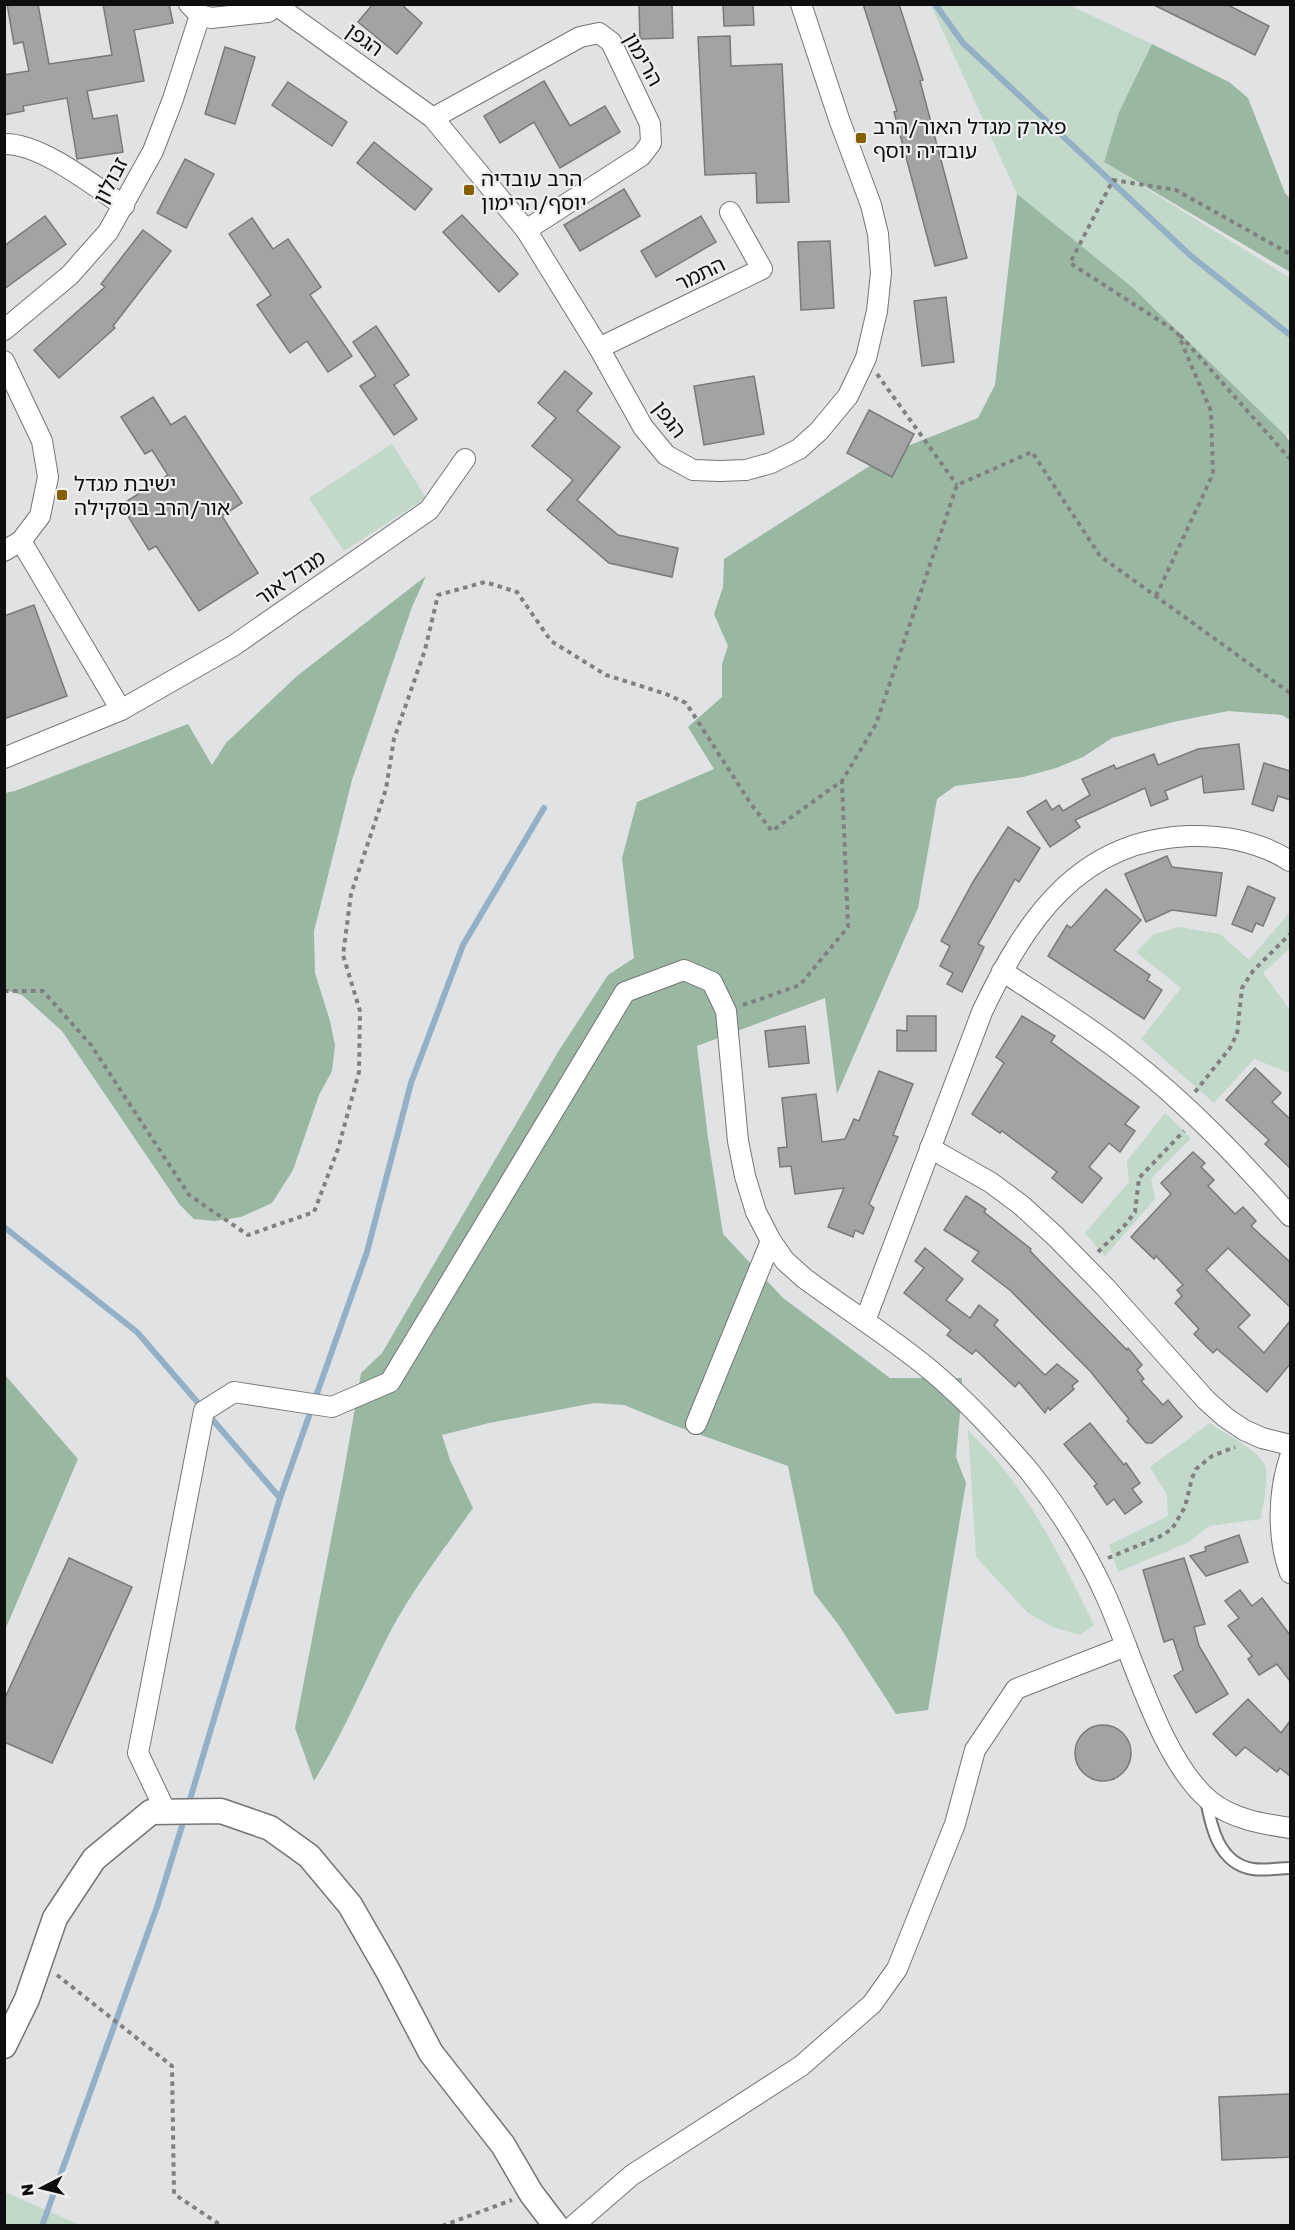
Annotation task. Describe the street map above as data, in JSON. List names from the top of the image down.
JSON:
{
  "streets": {
    "street": [
      "הגפן",
      "הרימון",
      "זבולון",
      "התמר",
      "מגדל אור"
    ]
  },
  "crossings": [
    ["הגפן", "הרימון"],
    ["הגפן", "התמר"]
  ],
  "places": {
    "transit": ["פארק מגדל האור/הרב עובדיה יוסף", "הרב עובדיה יוסף/הרימון", "ישיבת מגדל אור/הרב בוסקילה"]
  },
  "north": "left"
}
